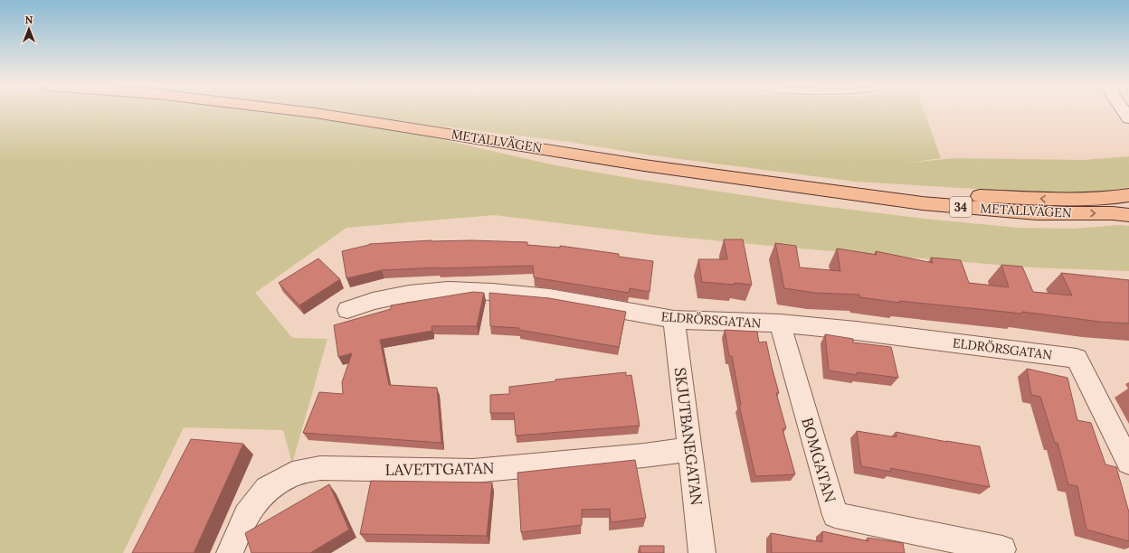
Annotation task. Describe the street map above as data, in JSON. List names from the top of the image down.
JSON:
{
  "streets": {
    "main road": ["METALLVÄGEN", "34"],
    "street": [
      "ELDRÖRSGATAN",
      "SKJUTBANEGATAN",
      "BOMGATAN",
      "LAVETTGATAN"
    ]
  },
  "crossings": [
    ["ELDRÖRSGATAN", "SKJUTBANEGATAN"],
    ["ELDRÖRSGATAN", "BOMGATAN"],
    ["SKJUTBANEGATAN", "LAVETTGATAN"]
  ],
  "north": "top"
}
